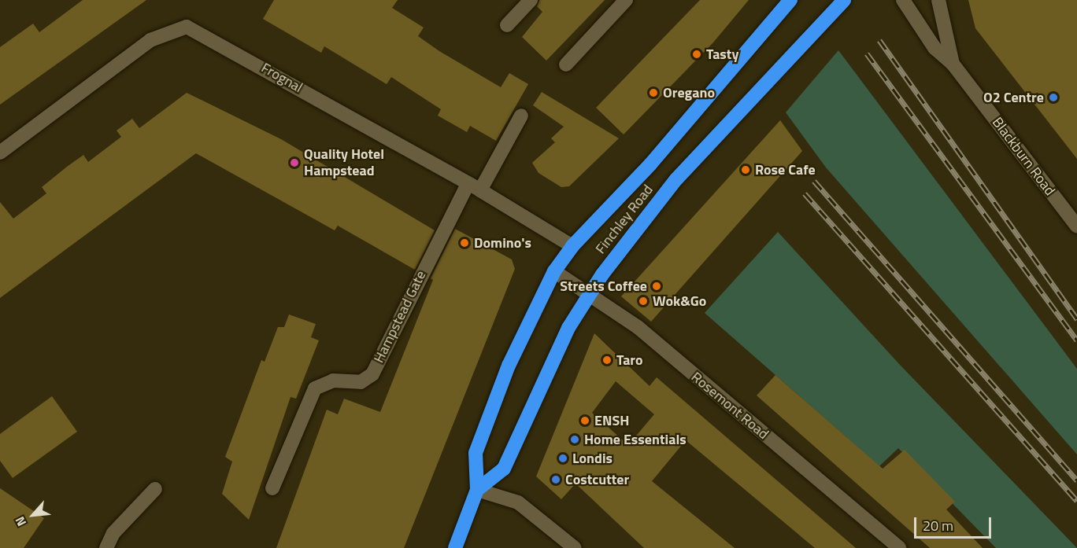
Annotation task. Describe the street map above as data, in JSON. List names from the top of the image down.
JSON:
{
  "streets": {
    "highway": ["Finchley Road"],
    "street": [
      "Frognal",
      "Blackburn Road",
      "Hampstead Gate",
      "Rosemont Road"
    ]
  },
  "crossings": [
    ["Frognal", "Finchley Road"],
    ["Frognal", "Hampstead Gate"],
    ["Finchley Road", "Rosemont Road"]
  ],
  "places": [
    "Tasty",
    "Oregano",
    "O2 Centre",
    "Quality Hotel Hampstead",
    "Rose Cafe",
    "Domino's",
    "Streets Coffee",
    "Wok&Go",
    "Taro",
    "ENSH",
    "Home Essentials",
    "Londis",
    "Costcutter"
  ],
  "scale_bar": "20 m",
  "north": "bottom left"
}
